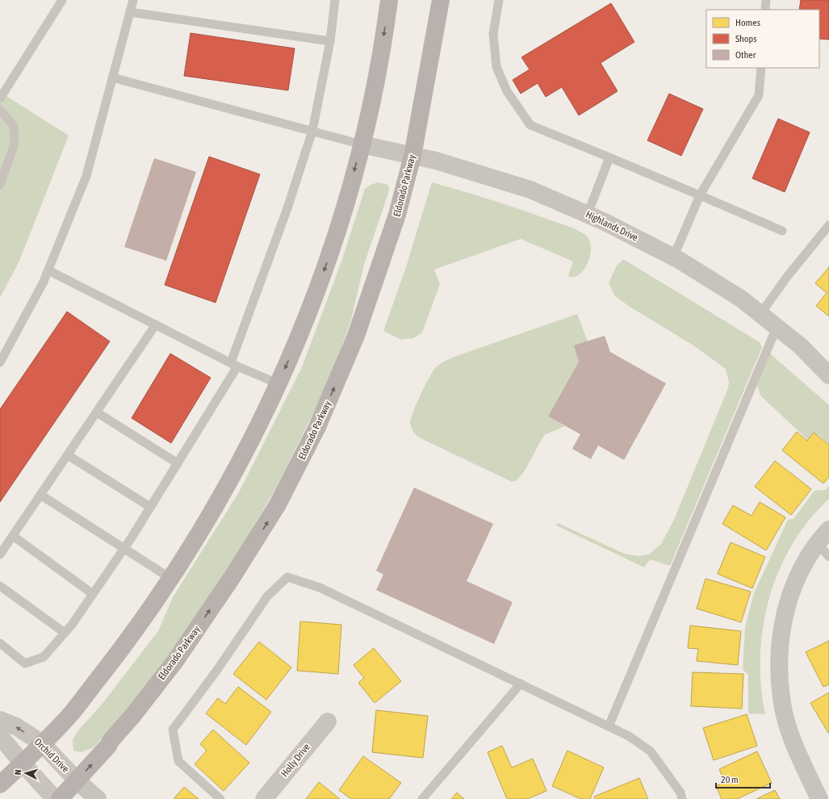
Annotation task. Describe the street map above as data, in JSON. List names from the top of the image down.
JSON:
{
  "streets": {
    "main road": ["Eldorado Parkway"],
    "street": ["Highlands Drive", "Orchid Drive", "Holly Drive"]
  },
  "crossings": [
    ["Eldorado Parkway", "Highlands Drive"],
    ["Eldorado Parkway", "Orchid Drive"]
  ],
  "legend": ["Homes", "Shops", "Other"],
  "scale_bar": "20 m",
  "north": "left"
}
